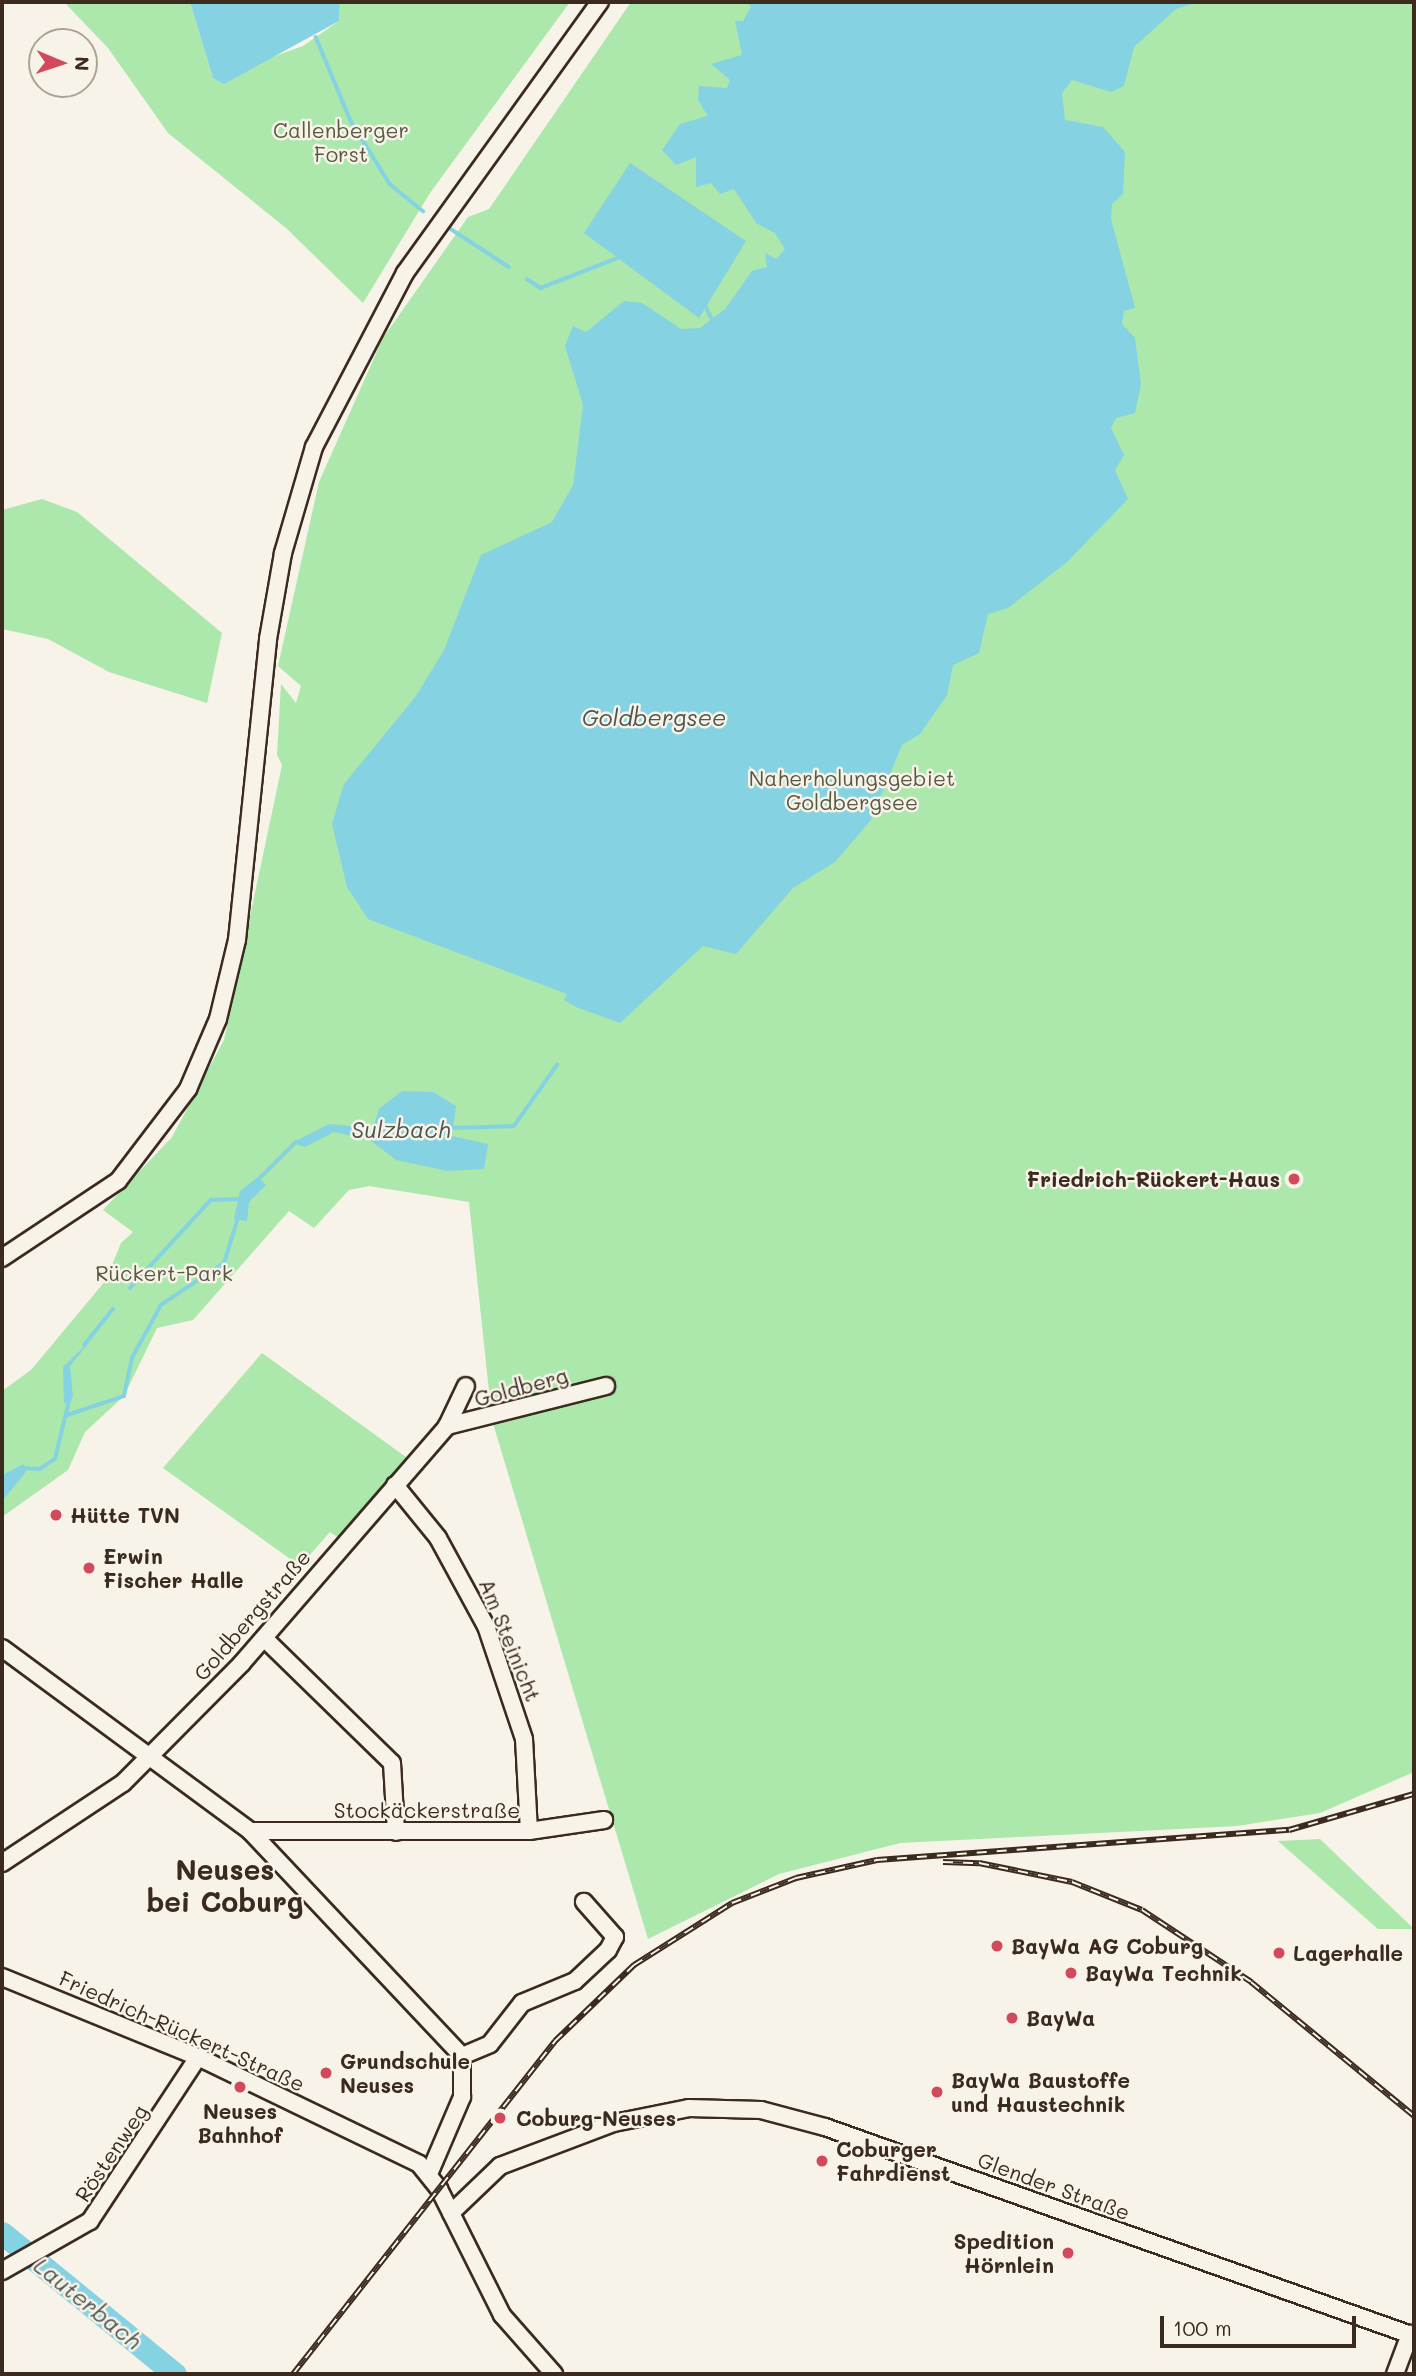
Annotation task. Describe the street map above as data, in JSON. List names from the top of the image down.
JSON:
{
  "streets": {
    "street": [
      "Goldberg",
      "Goldbergstraße",
      "Am Steinicht",
      "Stockäckerstraße",
      "Friedrich-Rückert-Straße",
      "Röstenweg",
      "Glender Straße"
    ]
  },
  "crossings": [
    ["Goldberg", "Goldbergstraße"],
    ["Goldbergstraße", "Am Steinicht"],
    ["Am Steinicht", "Stockäckerstraße"],
    ["Friedrich-Rückert-Straße", "Röstenweg"]
  ],
  "districts": ["Neuses bei Coburg"],
  "water": ["Goldbergsee", "Sulzbach", "Lauterbach"],
  "parks": ["Callenberger Forst", "Naherholungsgebiet Goldbergsee", "Rückert-Park"],
  "places": [
    "Friedrich-Rückert-Haus",
    "Hütte TVN",
    "Erwin Fischer Halle",
    "BayWa AG Coburg",
    "Lagerhalle",
    "BayWa Technik",
    "BayWa",
    "Grundschule Neuses",
    "Neuses Bahnhof",
    "BayWa Baustoffe und Haustechnik",
    "Coburg-Neuses",
    "Coburger Fahrdienst",
    "Spedition Hörnlein"
  ],
  "scale_bar": "100 m",
  "north": "right"
}
